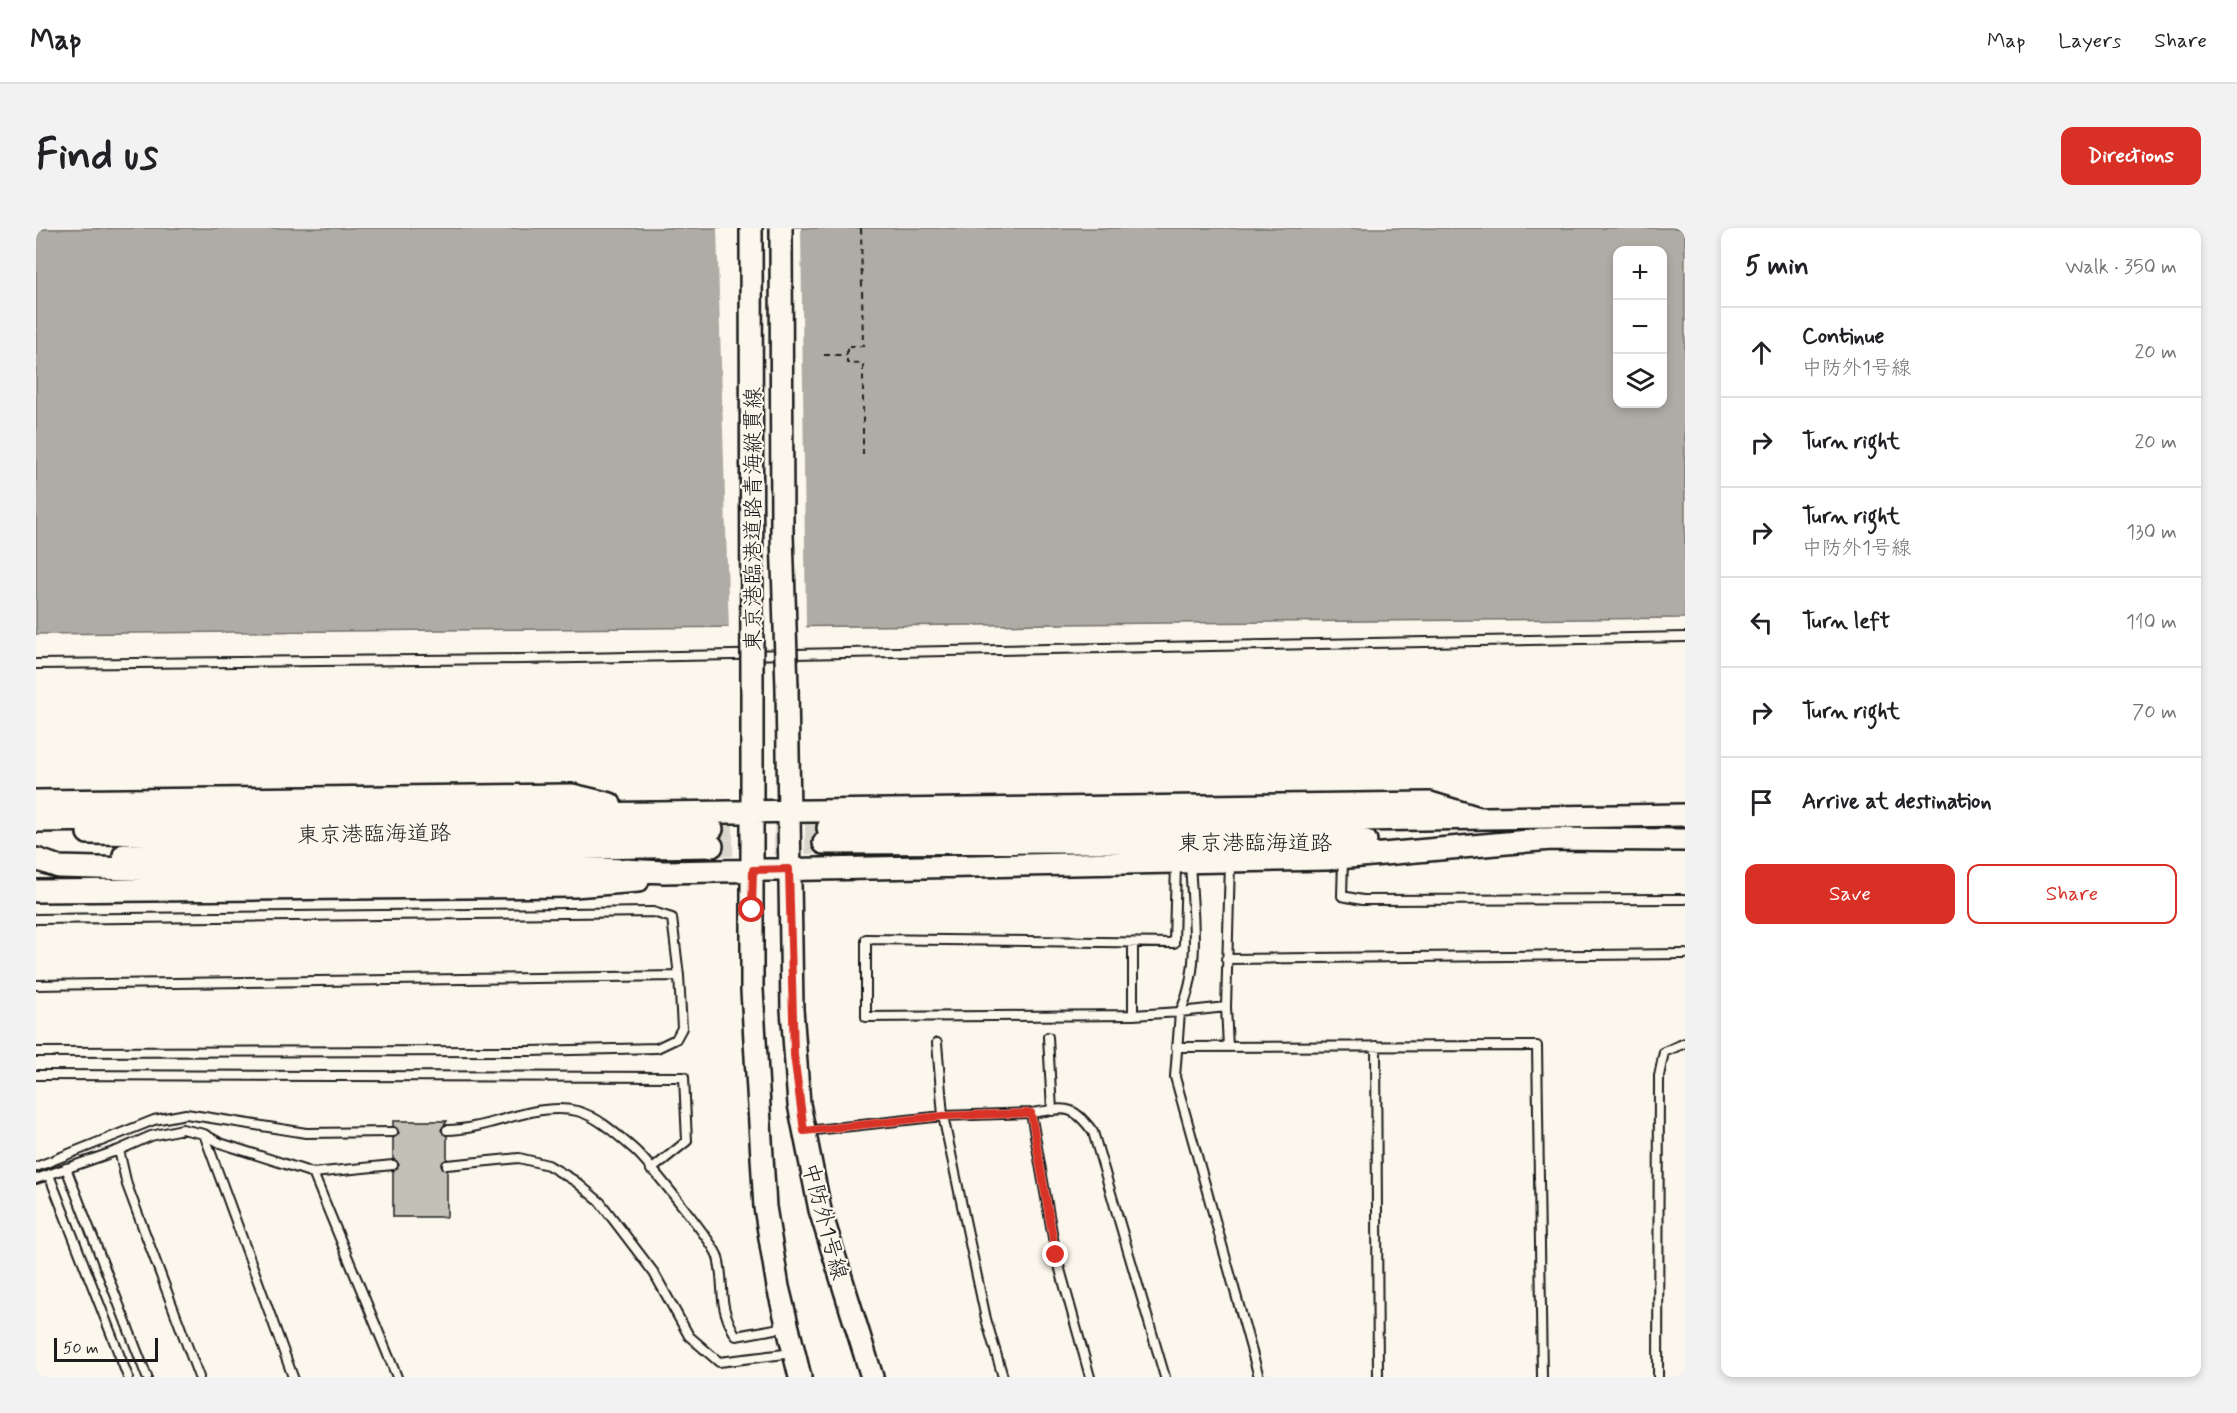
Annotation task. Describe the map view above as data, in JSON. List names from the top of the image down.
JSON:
{
  "streets": {
    "street": ["東京港臨港道路青海縦貫線", "東京港臨海道路", "中防外1号線"]
  },
  "crossings": [
    ["東京港臨港道路青海縦貫線", "中防外1号線"]
  ],
  "scale_bar": "50 m",
  "page": {
    "header": "Map",
    "nav": ["Map", "Layers", "Share"],
    "buttons": [
      "Directions",
      ["Save", "Share"]
    ],
    "title": "Find us",
    "heading": ["5 min", "Walk · 350 m"],
    "map_buttons": ["+", "−"],
    "list": [
      ["Continue", "中防外1号線", "20 m"],
      ["Turn right", "20 m"],
      ["Turn right", "中防外1号線", "130 m"],
      ["Turn left", "110 m"],
      ["Turn right", "70 m"],
      "Arrive at destination"
    ],
    "scale": "50 m"
  }
}
